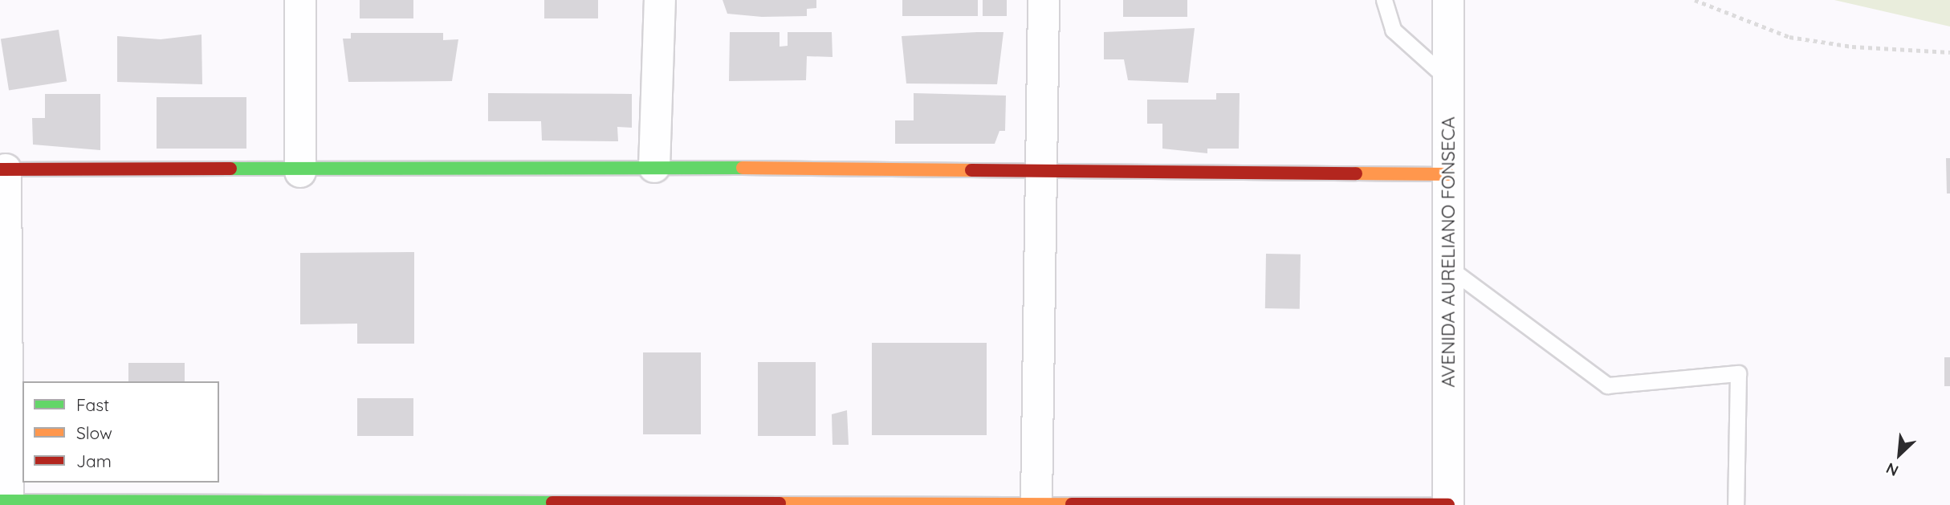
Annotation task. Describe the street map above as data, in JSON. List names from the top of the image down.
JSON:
{
  "streets": {
    "street": ["AVENIDA AURELIANO FONSECA"]
  },
  "legend": ["Fast", "Slow", "Jam"],
  "north": "bottom left"
}
